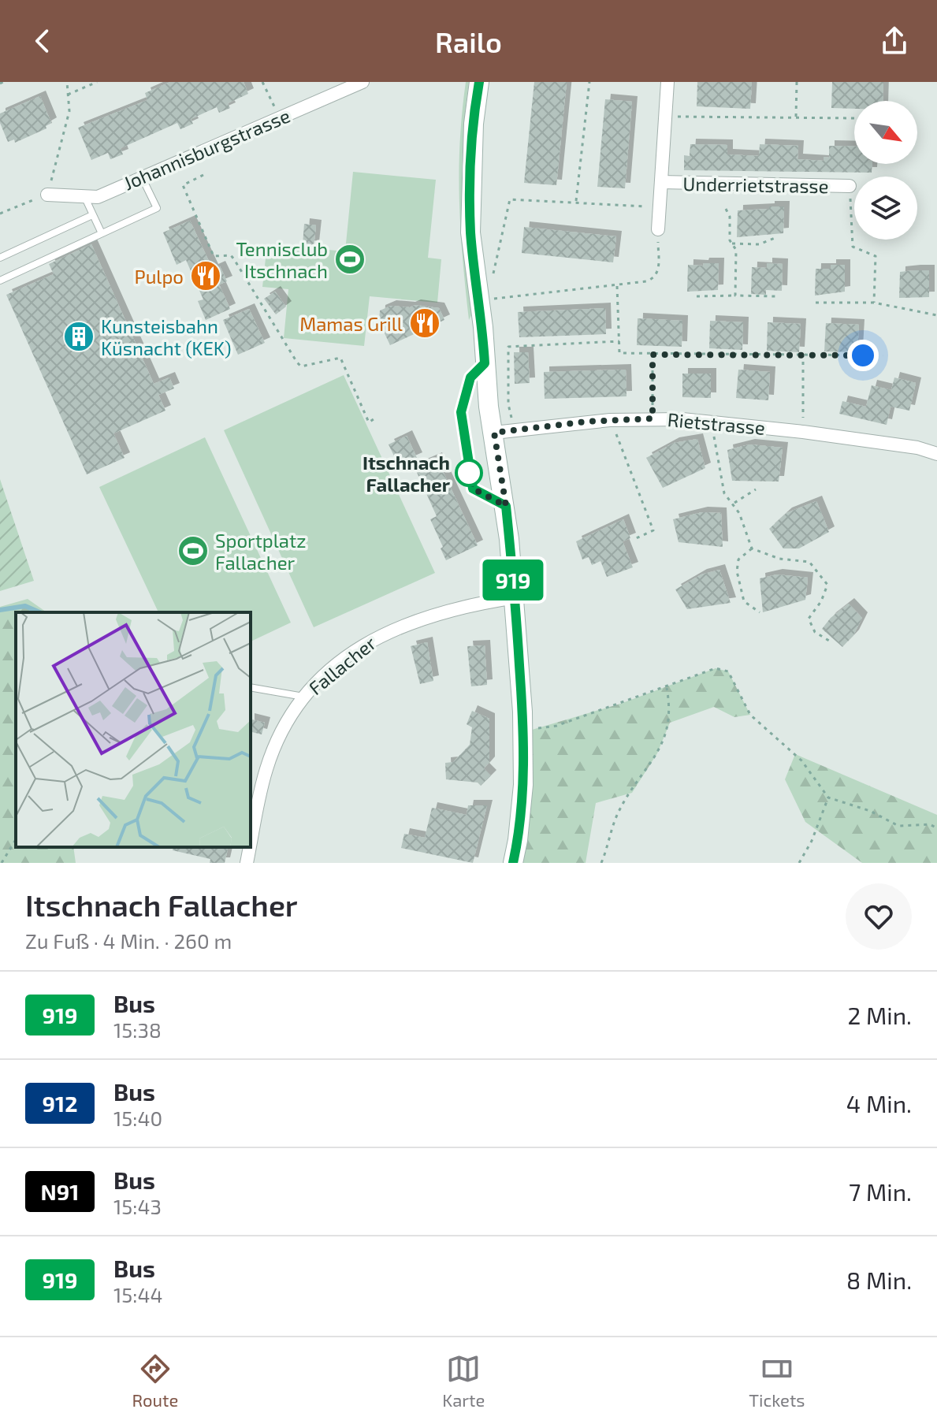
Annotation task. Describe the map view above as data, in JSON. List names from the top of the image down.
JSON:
{
  "streets": {
    "street": [
      "Johannisburgstrasse",
      "Underrietstrasse",
      "Rietstrasse",
      "Fallacher"
    ]
  },
  "places": {
    "sports": ["Tennisclub Itschnach", "Sportplatz Fallacher"],
    "restaurant": ["Pulpo", "Mamas Grill"],
    "building": ["Kunsteisbahn Küsnacht (KEK)"],
    "other": ["Itschnach Fallacher"]
  },
  "lines": ["bus line 919"],
  "north": "bottom right",
  "page": {
    "header": "Railo",
    "on_map": "919",
    "heading": ["Itschnach Fallacher", "Zu Fuß · 4 Min. · 260 m"],
    "list": [
      {
        "mark": "919",
        "name": "Bus",
        "note": "15:38",
        "value": "2 Min."
      },
      {
        "mark": "912",
        "name": "Bus",
        "note": "15:40",
        "value": "4 Min."
      },
      {
        "mark": "N91",
        "name": "Bus",
        "note": "15:43",
        "value": "7 Min."
      },
      {
        "mark": "919",
        "name": "Bus",
        "note": "15:44",
        "value": "8 Min."
      }
    ],
    "tabs": ["Route", "Karte", "Tickets"]
  }
}
